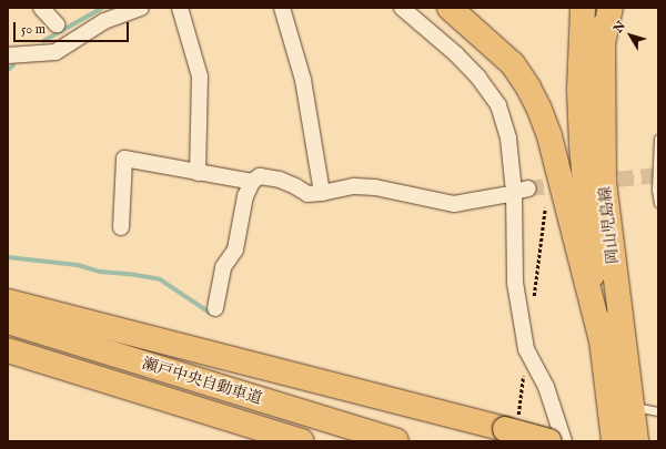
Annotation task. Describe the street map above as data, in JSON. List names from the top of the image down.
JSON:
{
  "streets": {
    "main road": ["岡山児島線", "瀬戸中央自動車道"]
  },
  "scale_bar": "50 m",
  "north": "top left"
}
